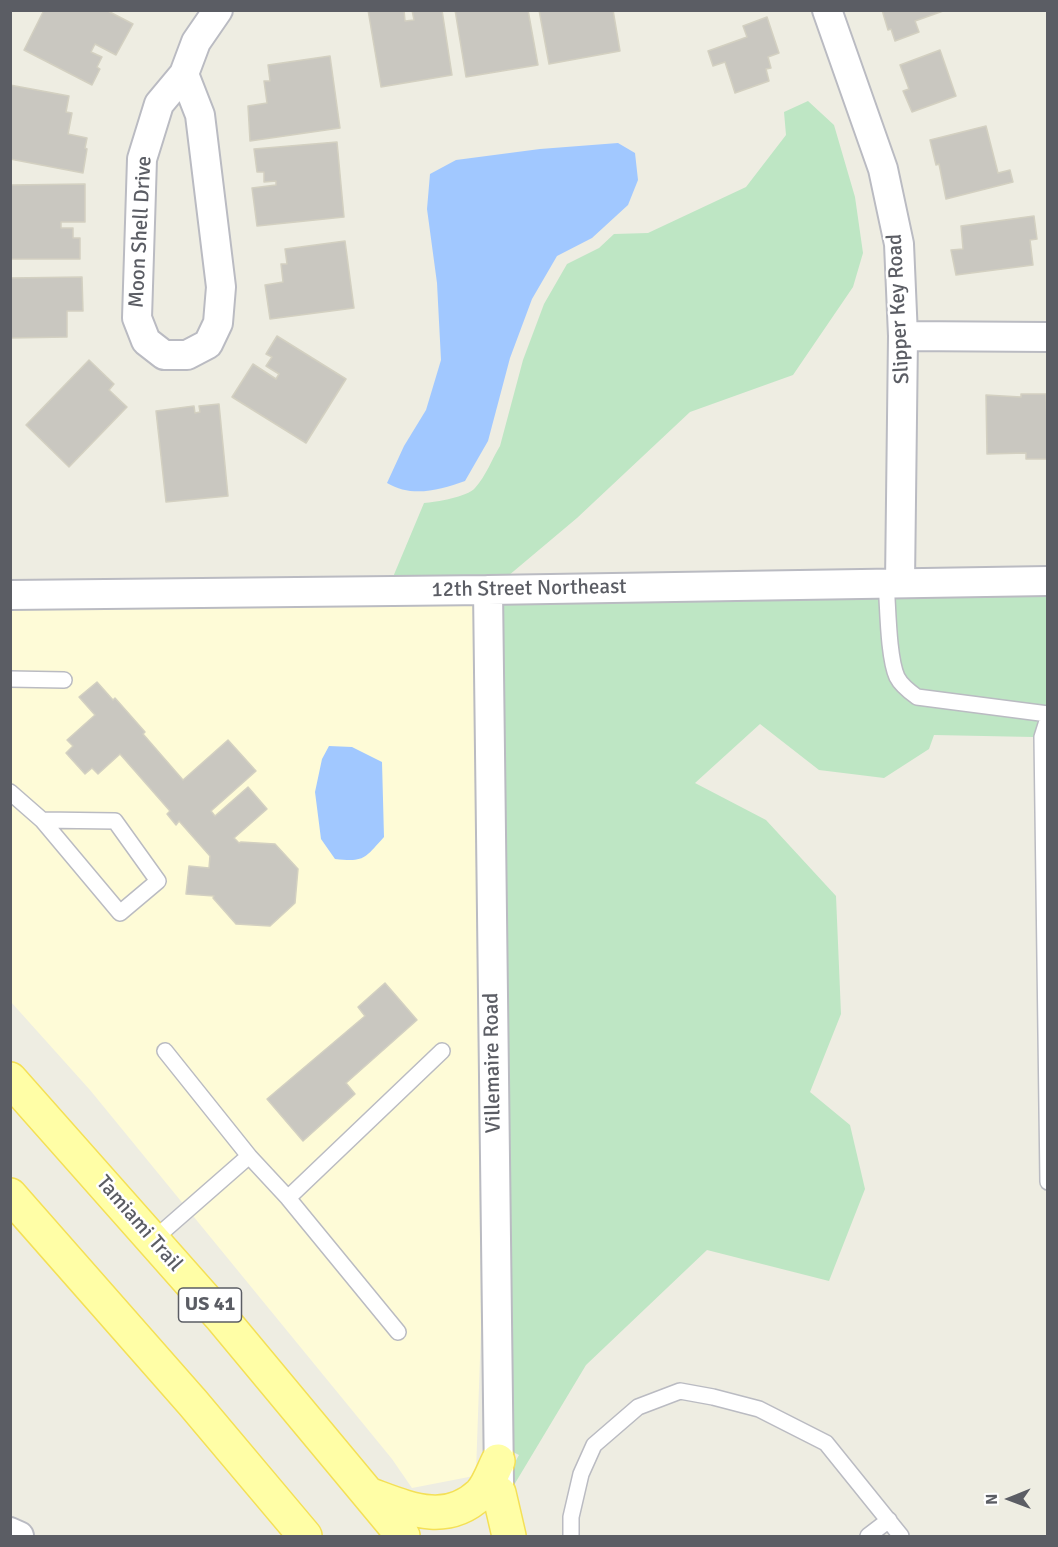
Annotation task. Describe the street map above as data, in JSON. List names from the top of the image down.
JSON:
{
  "streets": {
    "main road": ["Tamiami Trail", "US 41"],
    "street": [
      "Moon Shell Drive",
      "Slipper Key Road",
      "12th Street Northeast",
      "Villemaire Road"
    ]
  },
  "crossings": [
    ["Slipper Key Road", "12th Street Northeast"],
    ["12th Street Northeast", "Villemaire Road"]
  ],
  "north": "left"
}
